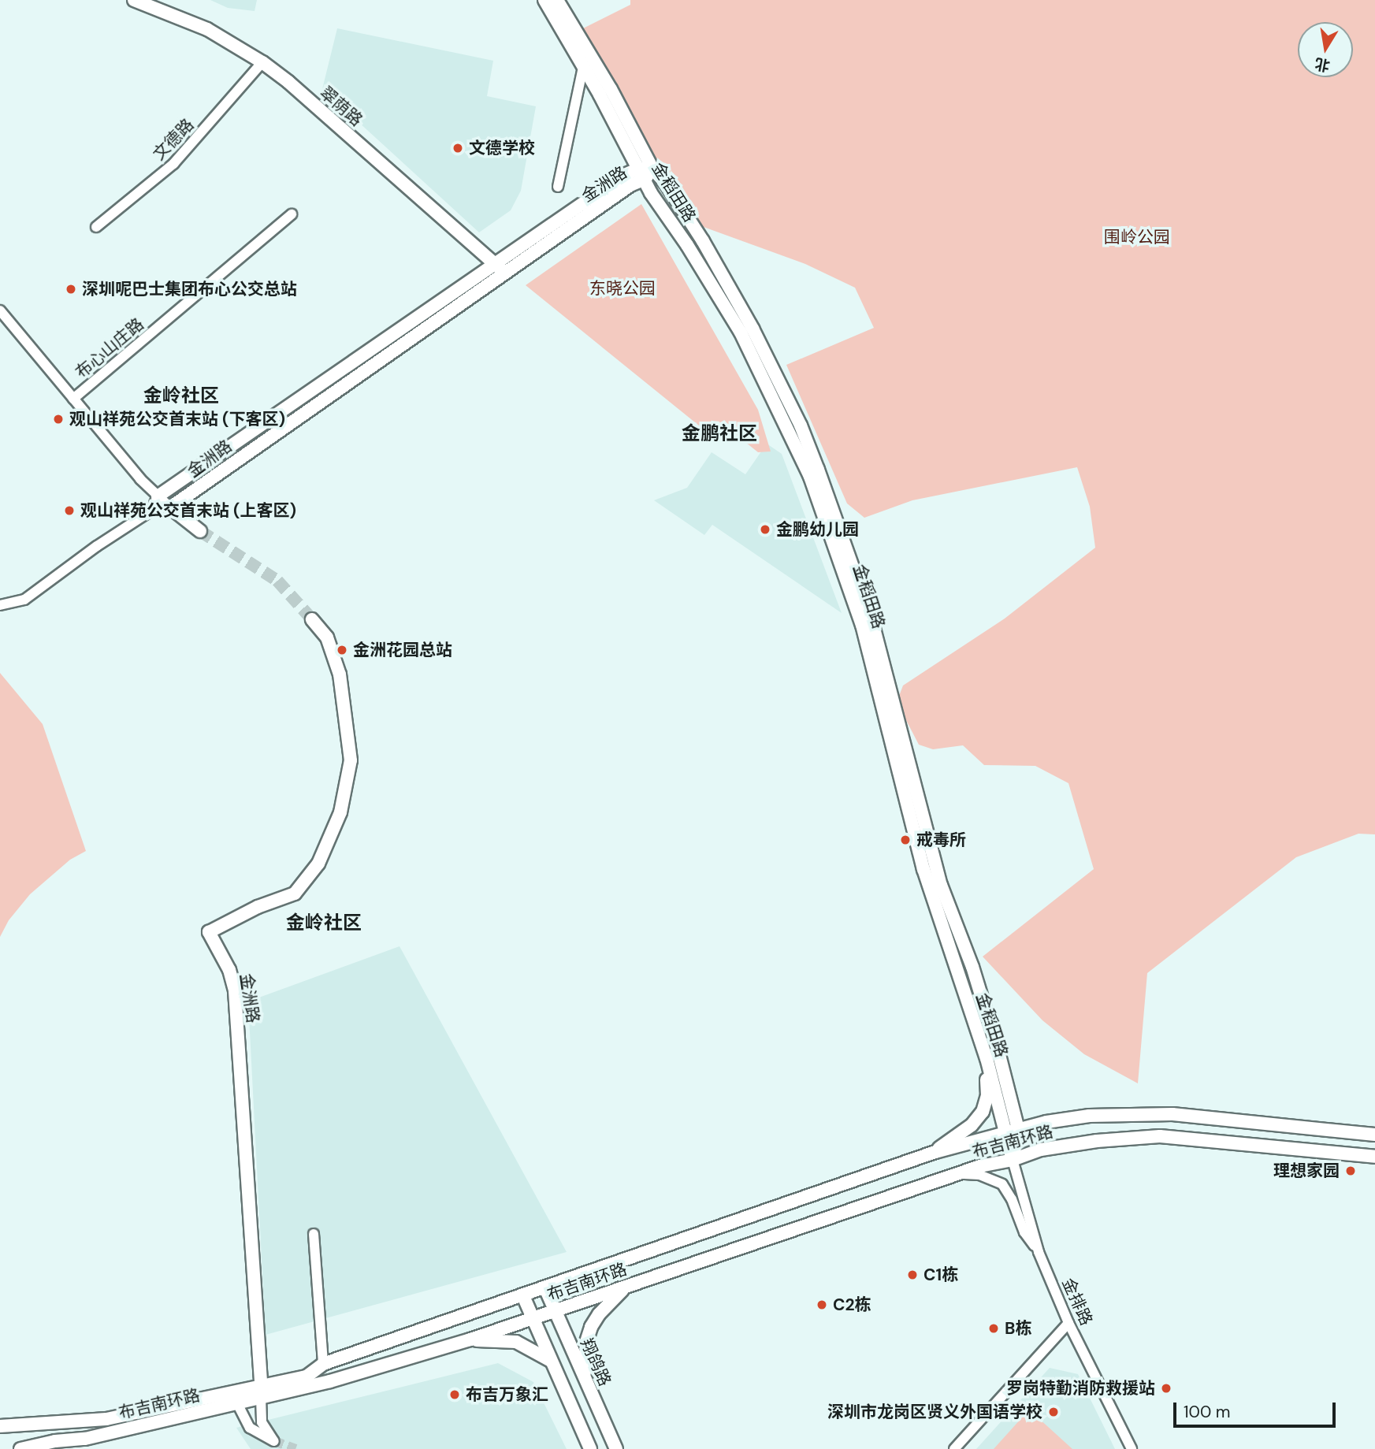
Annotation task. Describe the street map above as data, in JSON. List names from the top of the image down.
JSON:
{
  "streets": {
    "street": [
      "翠荫路",
      "文德路",
      "金洲路",
      "金稻田路",
      "布心山庄路",
      "布吉南环路",
      "金排路",
      "翔鸽路"
    ]
  },
  "crossings": [
    ["翠荫路", "文德路"],
    ["翠荫路", "金洲路"],
    ["金洲路", "金稻田路"],
    ["金洲路", "布吉南环路"],
    ["金稻田路", "布吉南环路"],
    ["金稻田路", "金排路"],
    ["布吉南环路", "金排路"],
    ["布吉南环路", "翔鸽路"]
  ],
  "districts": ["金岭社区", "金鹏社区", "金岭社区"],
  "parks": ["围岭公园", "东晓公园"],
  "places": [
    "文德学校",
    "深圳呢巴士集团布心公交总站",
    "观山祥苑公交首末站 (下客区)",
    "观山祥苑公交首末站 (上客区)",
    "金鹏幼儿园",
    "金洲花园总站",
    "戒毒所",
    "理想家园",
    "C1栋",
    "C2栋",
    "B栋",
    "罗岗特勤消防救援站",
    "布吉万象汇",
    "深圳市龙岗区贤义外国语学校"
  ],
  "scale_bar": "100 m",
  "north": "bottom"
}
